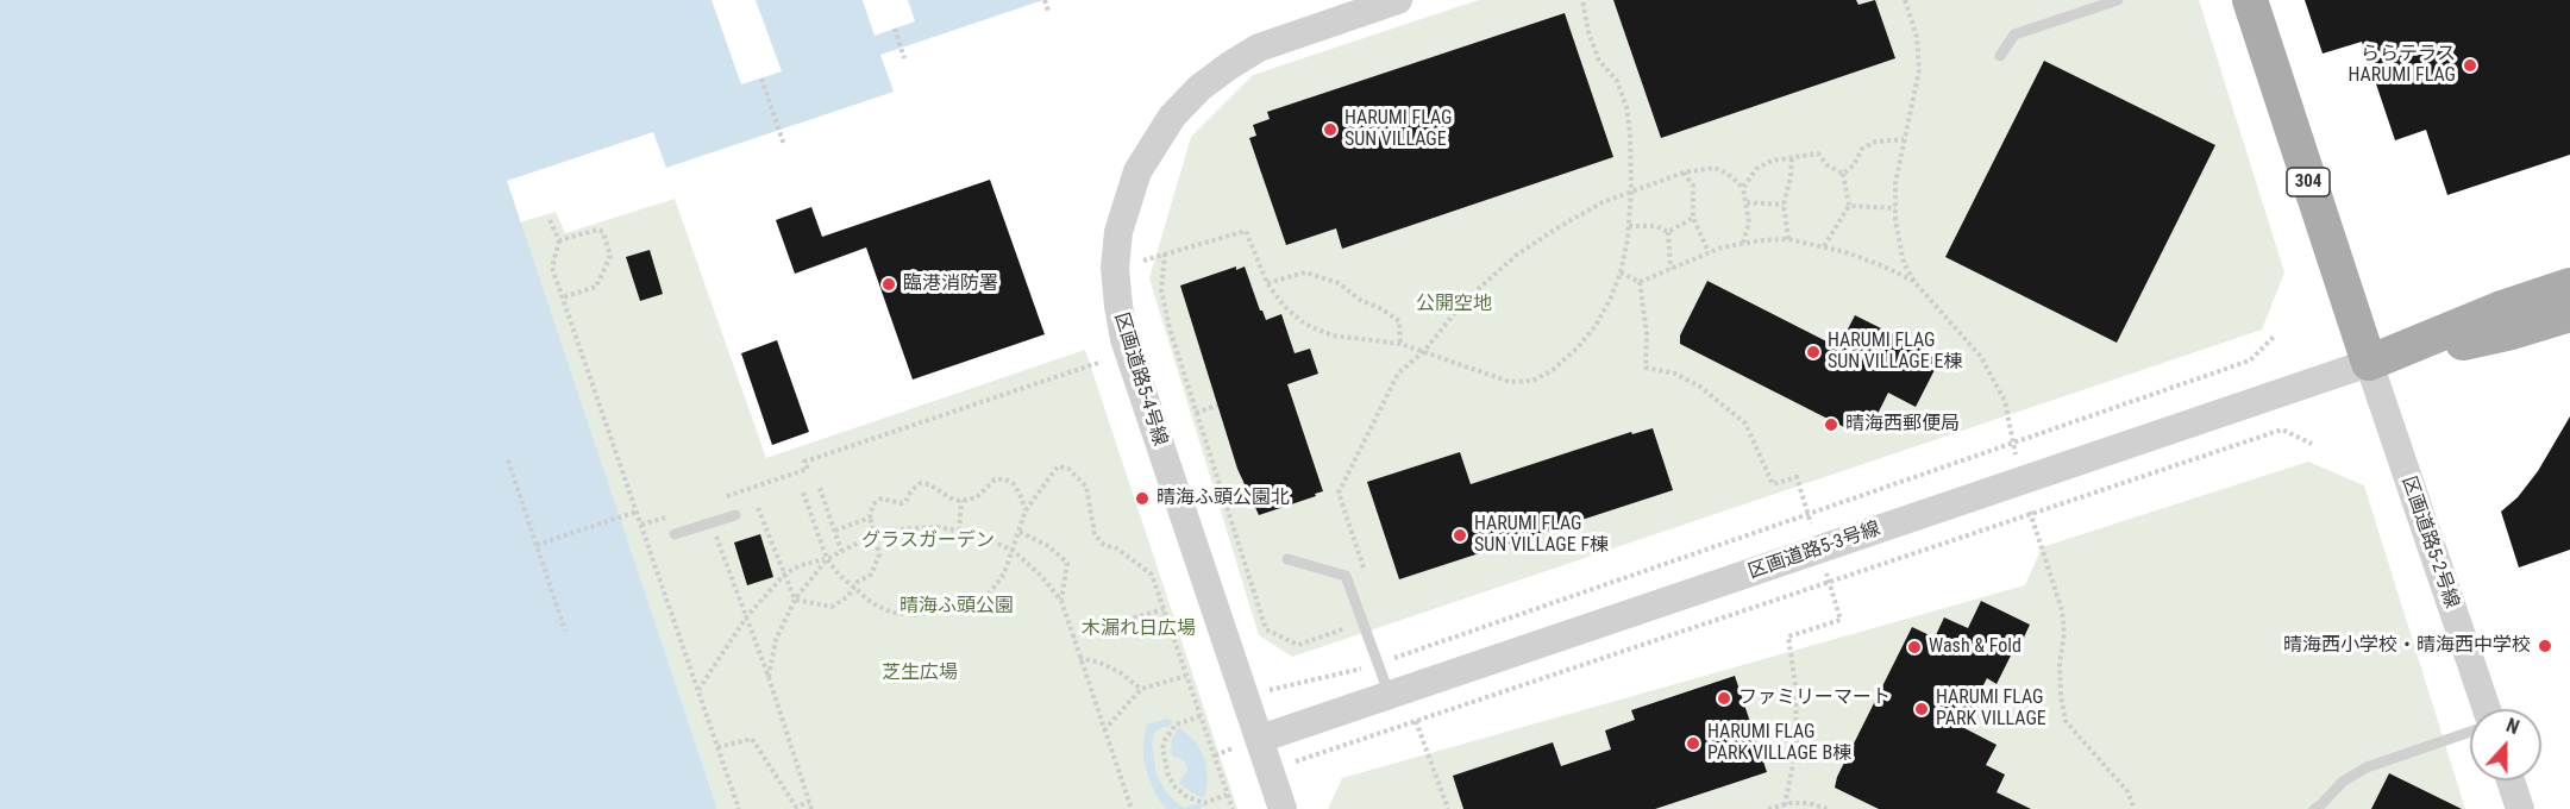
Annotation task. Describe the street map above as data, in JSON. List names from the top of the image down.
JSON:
{
  "streets": {
    "main road": ["304"],
    "street": ["区画道路5-4号線", "区画道路5-2号線", "区画道路5-3号線"]
  },
  "crossings": [
    ["304", "区画道路5-2号線"],
    ["304", "区画道路5-3号線"],
    ["区画道路5-4号線", "区画道路5-3号線"],
    ["区画道路5-2号線", "区画道路5-3号線"]
  ],
  "parks": [
    "公開空地",
    "グラスガーデン",
    "晴海ふ頭公園",
    "木漏れ日広場",
    "芝生広場"
  ],
  "places": [
    "ららテラス HARUMI FLAG",
    "HARUMI FLAG SUN VILLAGE",
    "臨港消防署",
    "HARUMI FLAG SUN VILLAGE E棟",
    "晴海西郵便局",
    "晴海ふ頭公園北",
    "HARUMI FLAG SUN VILLAGE F棟",
    "晴海西小学校・晴海西中学校",
    "Wash & Fold",
    "ファミリーマート",
    "HARUMI FLAG PARK VILLAGE",
    "HARUMI FLAG PARK VILLAGE B棟"
  ],
  "north": "top"
}
